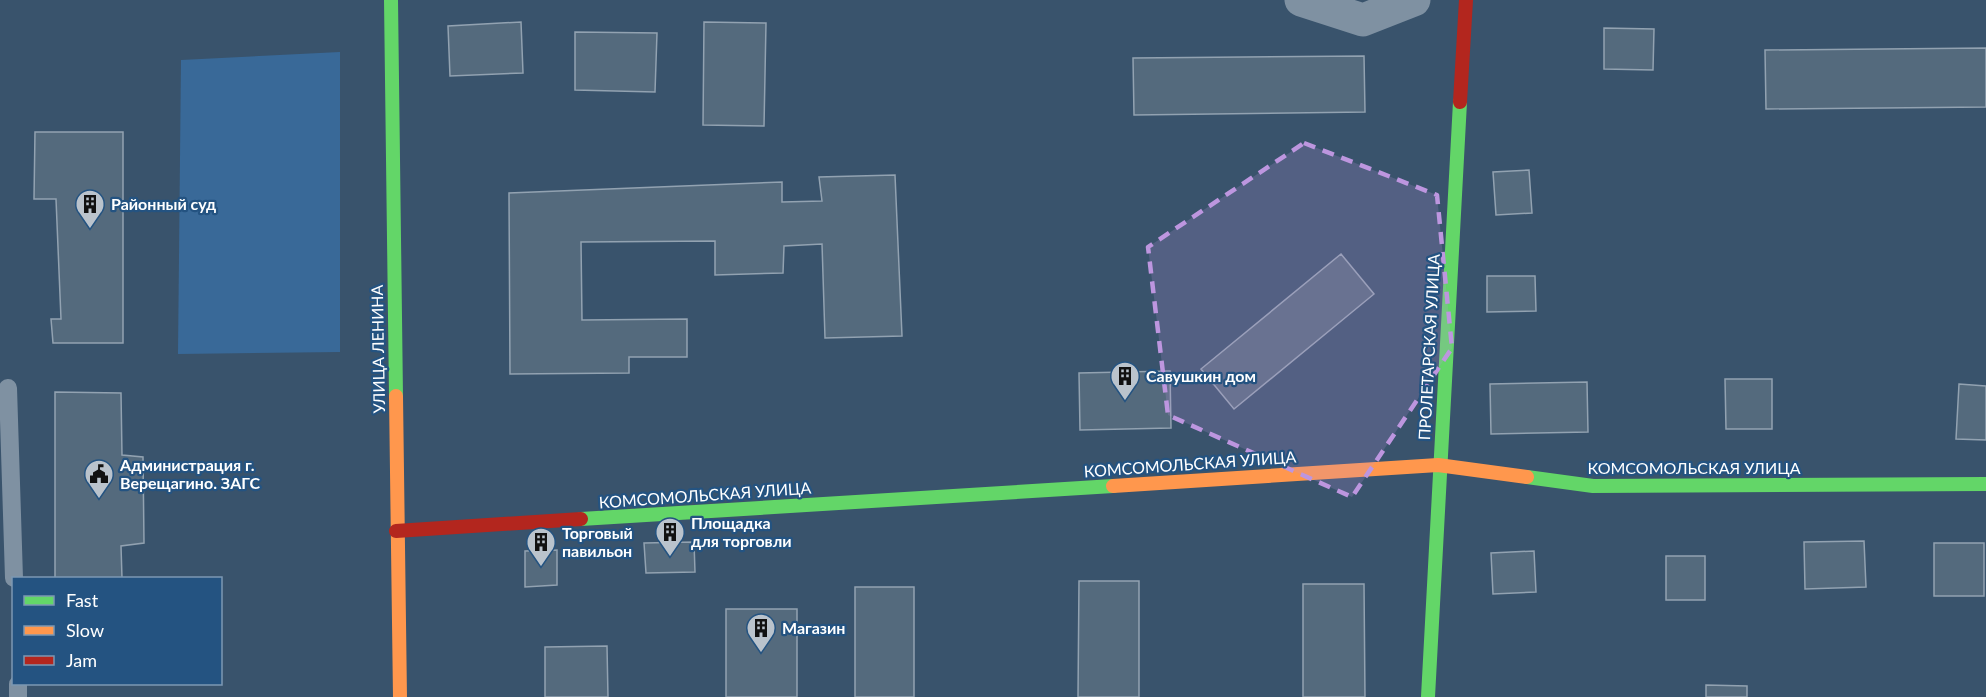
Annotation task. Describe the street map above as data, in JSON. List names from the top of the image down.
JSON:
{
  "streets": {
    "street": ["ПРОЛЕТАРСКАЯ УЛИЦА", "УЛИЦА ЛЕНИНА", "КОМСОМОЛЬСКАЯ УЛИЦА"]
  },
  "crossings": [
    ["ПРОЛЕТАРСКАЯ УЛИЦА", "КОМСОМОЛЬСКАЯ УЛИЦА"],
    ["УЛИЦА ЛЕНИНА", "КОМСОМОЛЬСКАЯ УЛИЦА"]
  ],
  "places": {
    "building": [
      "Районный суд",
      "Савушкин дом",
      "Площадка для торговли",
      "Торговый павильон",
      "Магазин"
    ],
    "public building": ["Администрация г. Верещагино. ЗАГС"]
  },
  "legend": ["Fast", "Slow", "Jam"]
}
